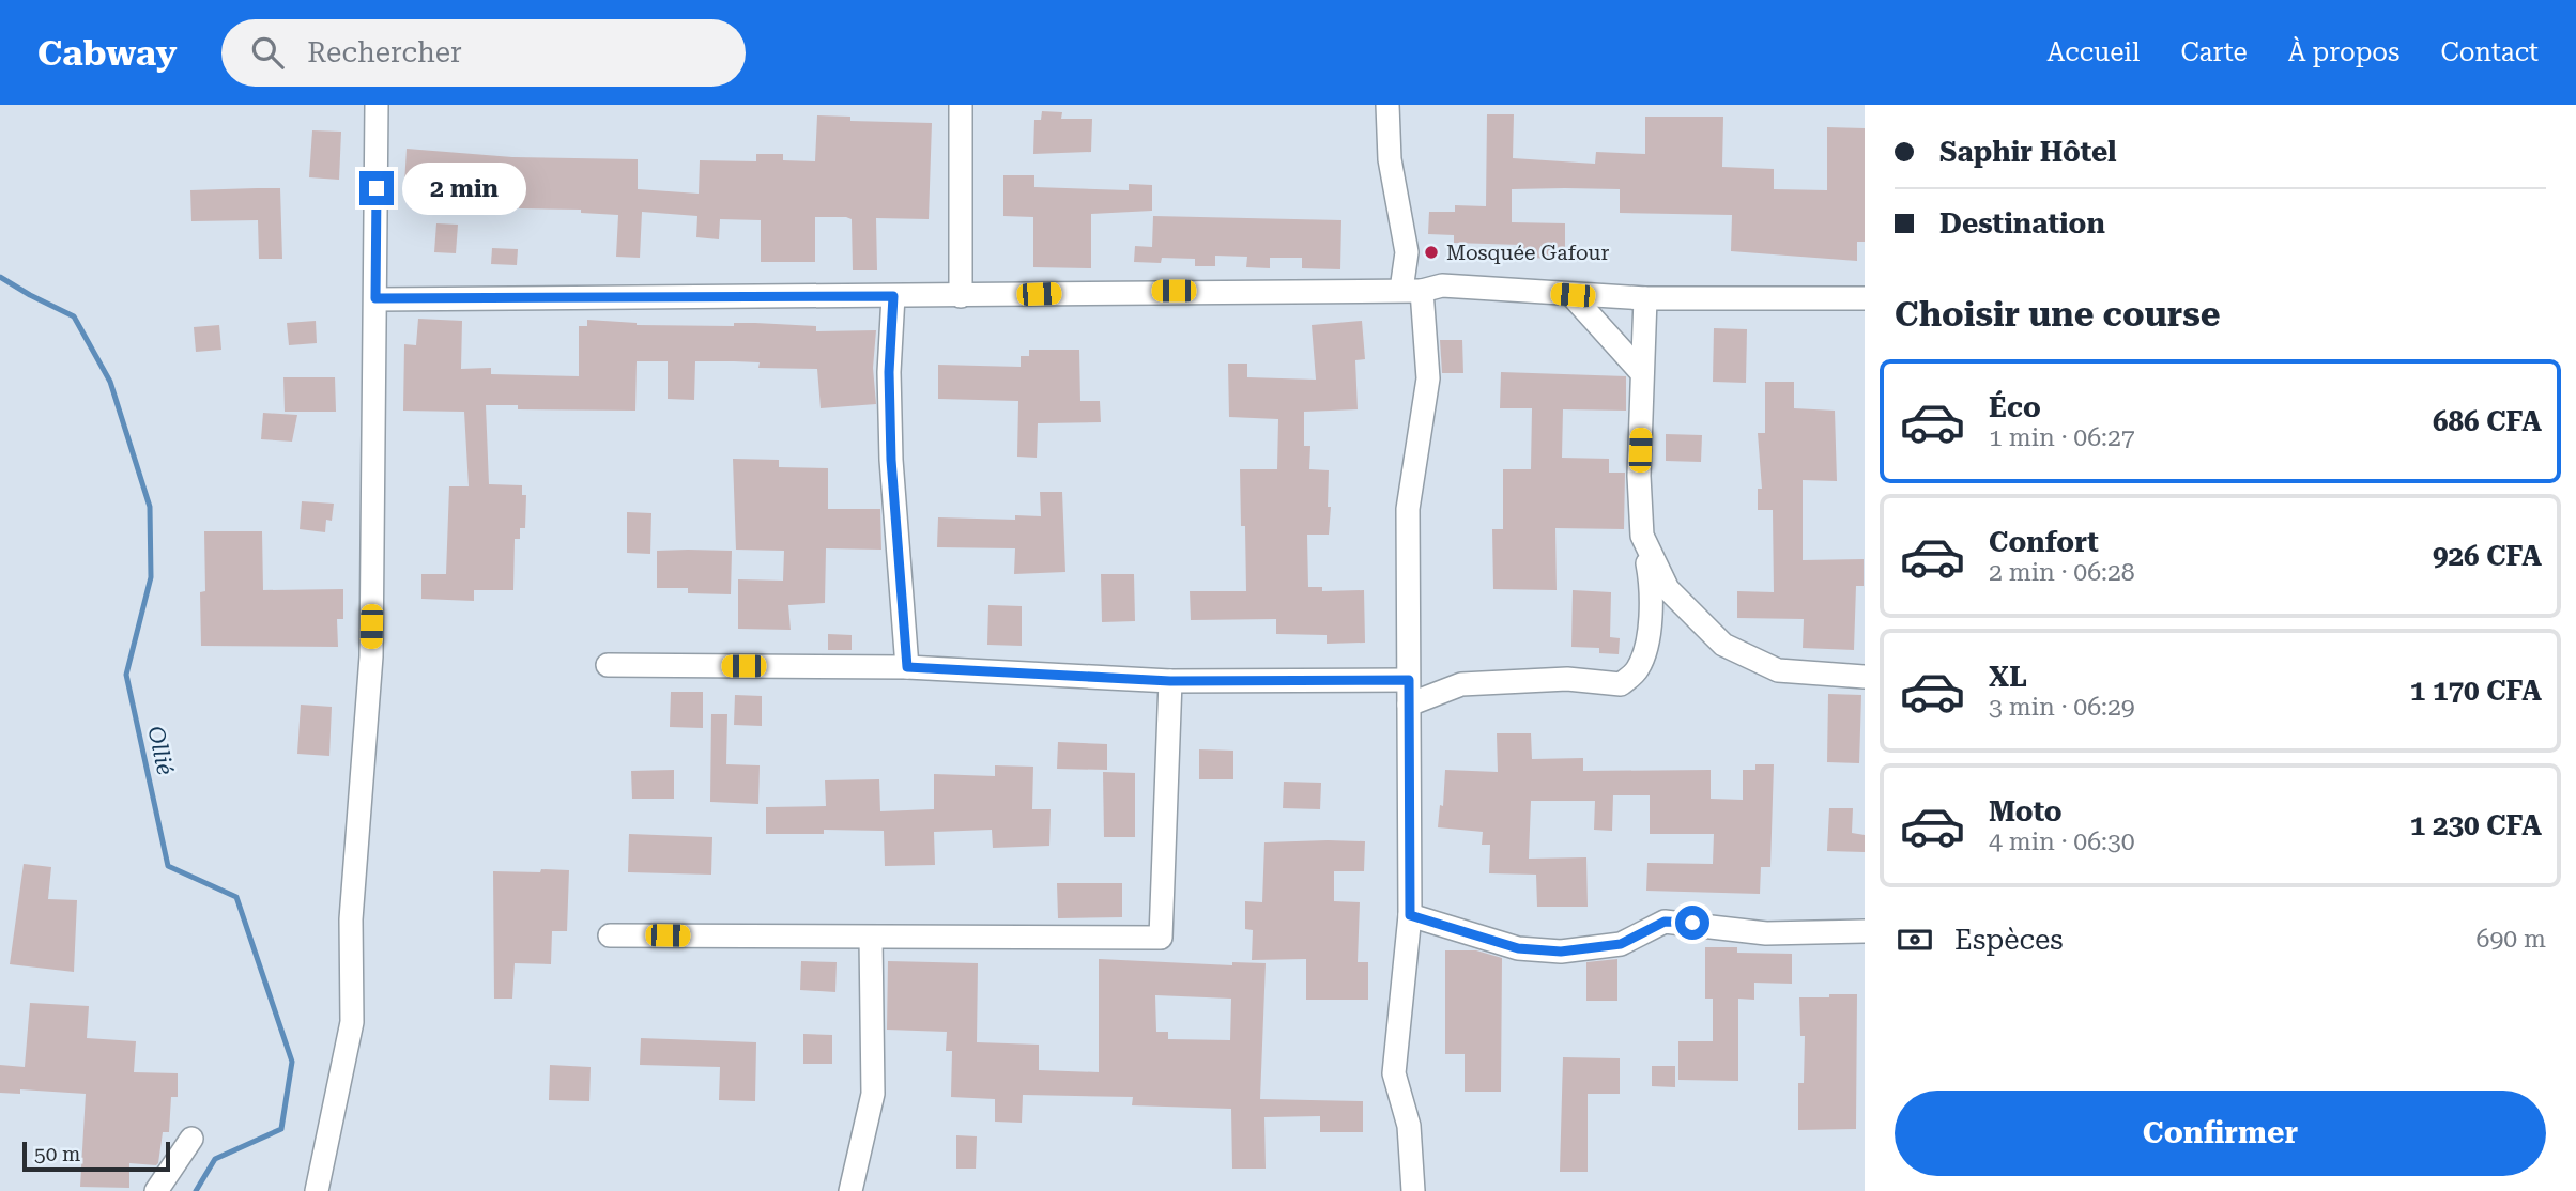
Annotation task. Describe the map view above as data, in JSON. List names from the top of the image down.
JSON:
{
  "water": ["Ollié"],
  "places": ["Mosquée Gafour"],
  "scale_bar": "50 m",
  "page": {
    "header": "Cabway",
    "search": "Rechercher",
    "nav": [
      "Accueil",
      "Carte",
      "À propos",
      "Contact"
    ],
    "banner": ["Saphir Hôtel", "Destination"],
    "bubble": "2 min",
    "heading": "Choisir une course",
    "list": [
      {
        "name": "Éco",
        "note": "1 min · 06:27",
        "value": "686 CFA"
      },
      {
        "name": "Confort",
        "note": "2 min · 06:28",
        "value": "926 CFA"
      },
      {
        "name": "XL",
        "note": "3 min · 06:29",
        "value": "1 170 CFA"
      },
      {
        "name": "Moto",
        "note": "4 min · 06:30",
        "value": "1 230 CFA"
      }
    ],
    "pay": ["Espèces", "690 m"],
    "buttons": "Confirmer",
    "scale": "50 m"
  }
}
